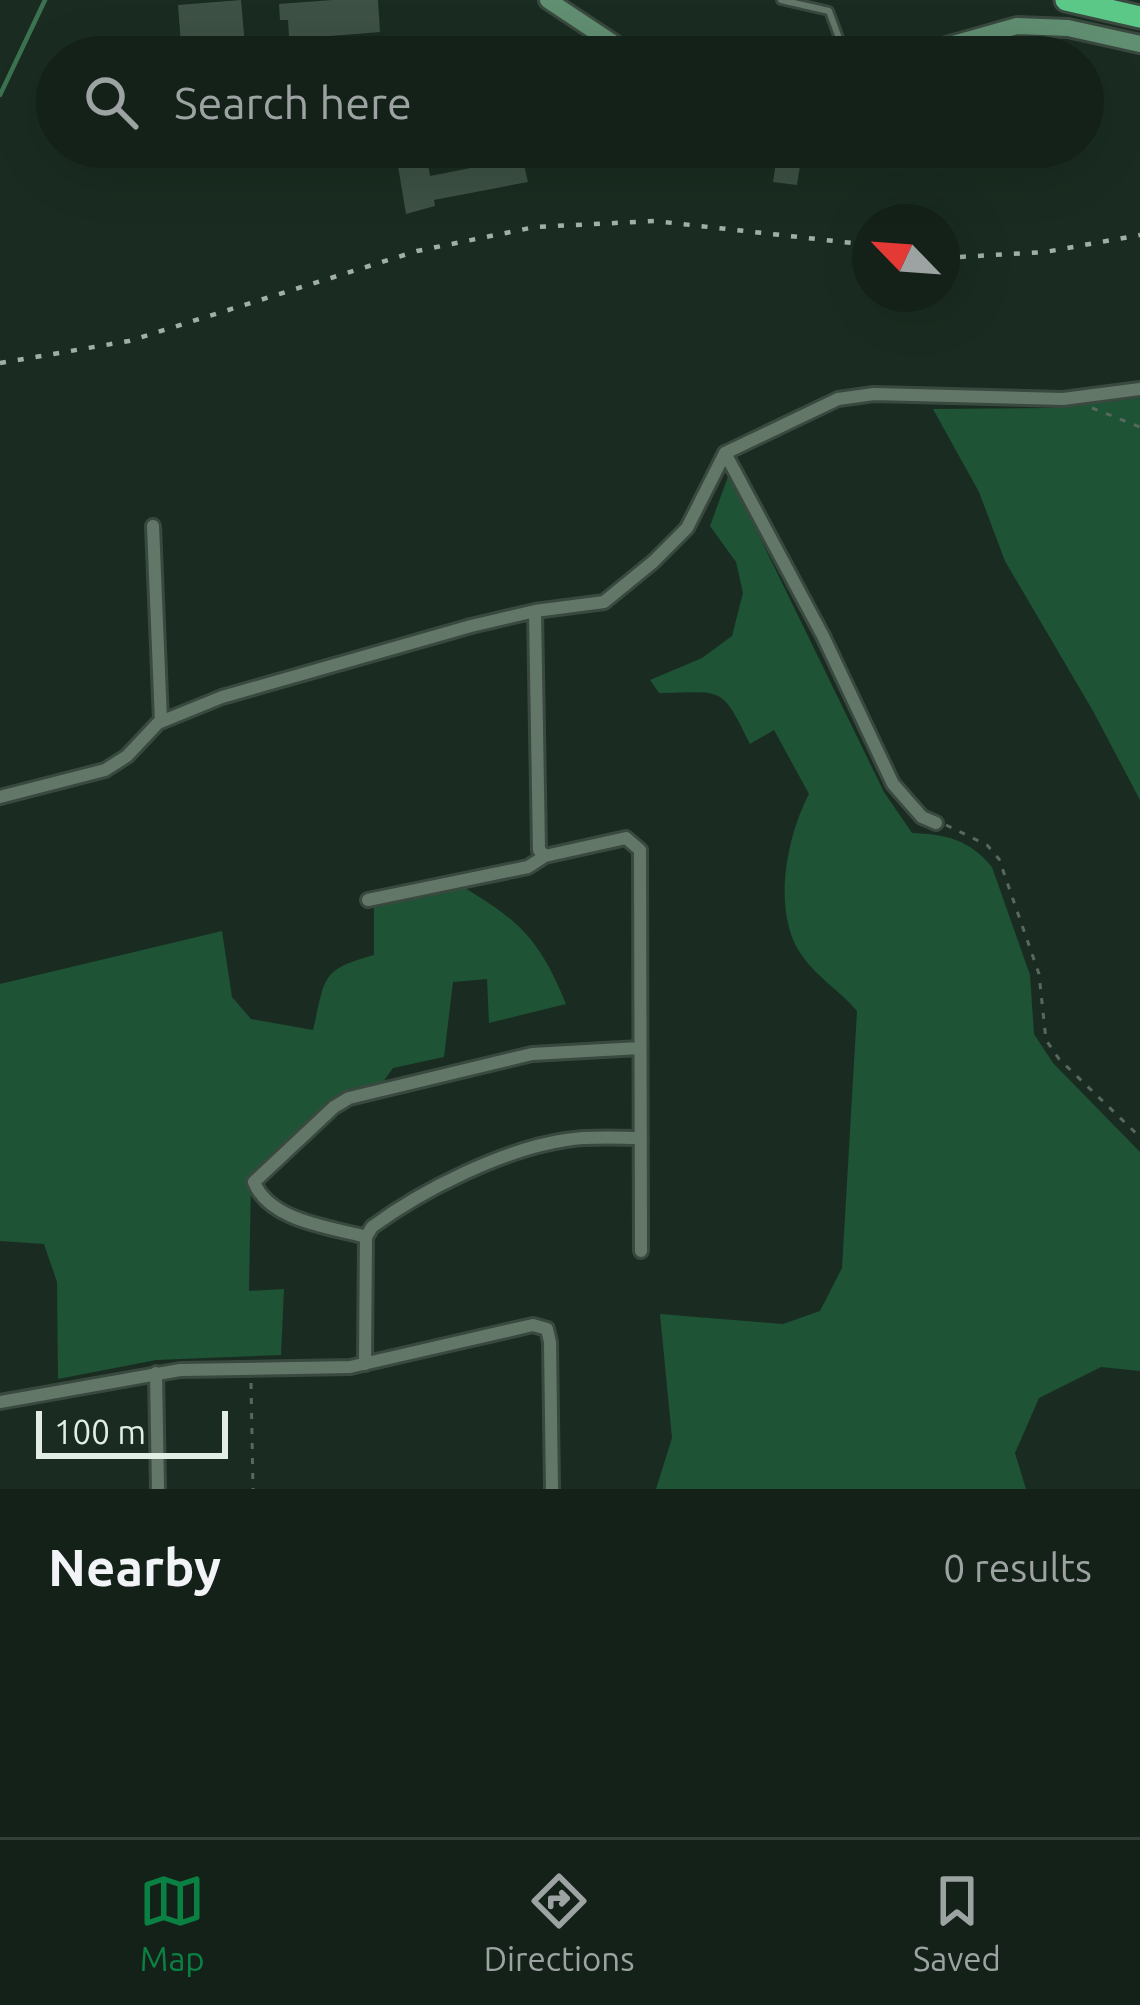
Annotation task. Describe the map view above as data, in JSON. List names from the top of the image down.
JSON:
{
  "scale_bar": "100 m",
  "north": "top left",
  "page": {
    "search": "Search here",
    "scale": "100 m",
    "heading": ["Nearby", "0 results"],
    "nav": ["Map", "Directions", "Saved"]
  }
}
